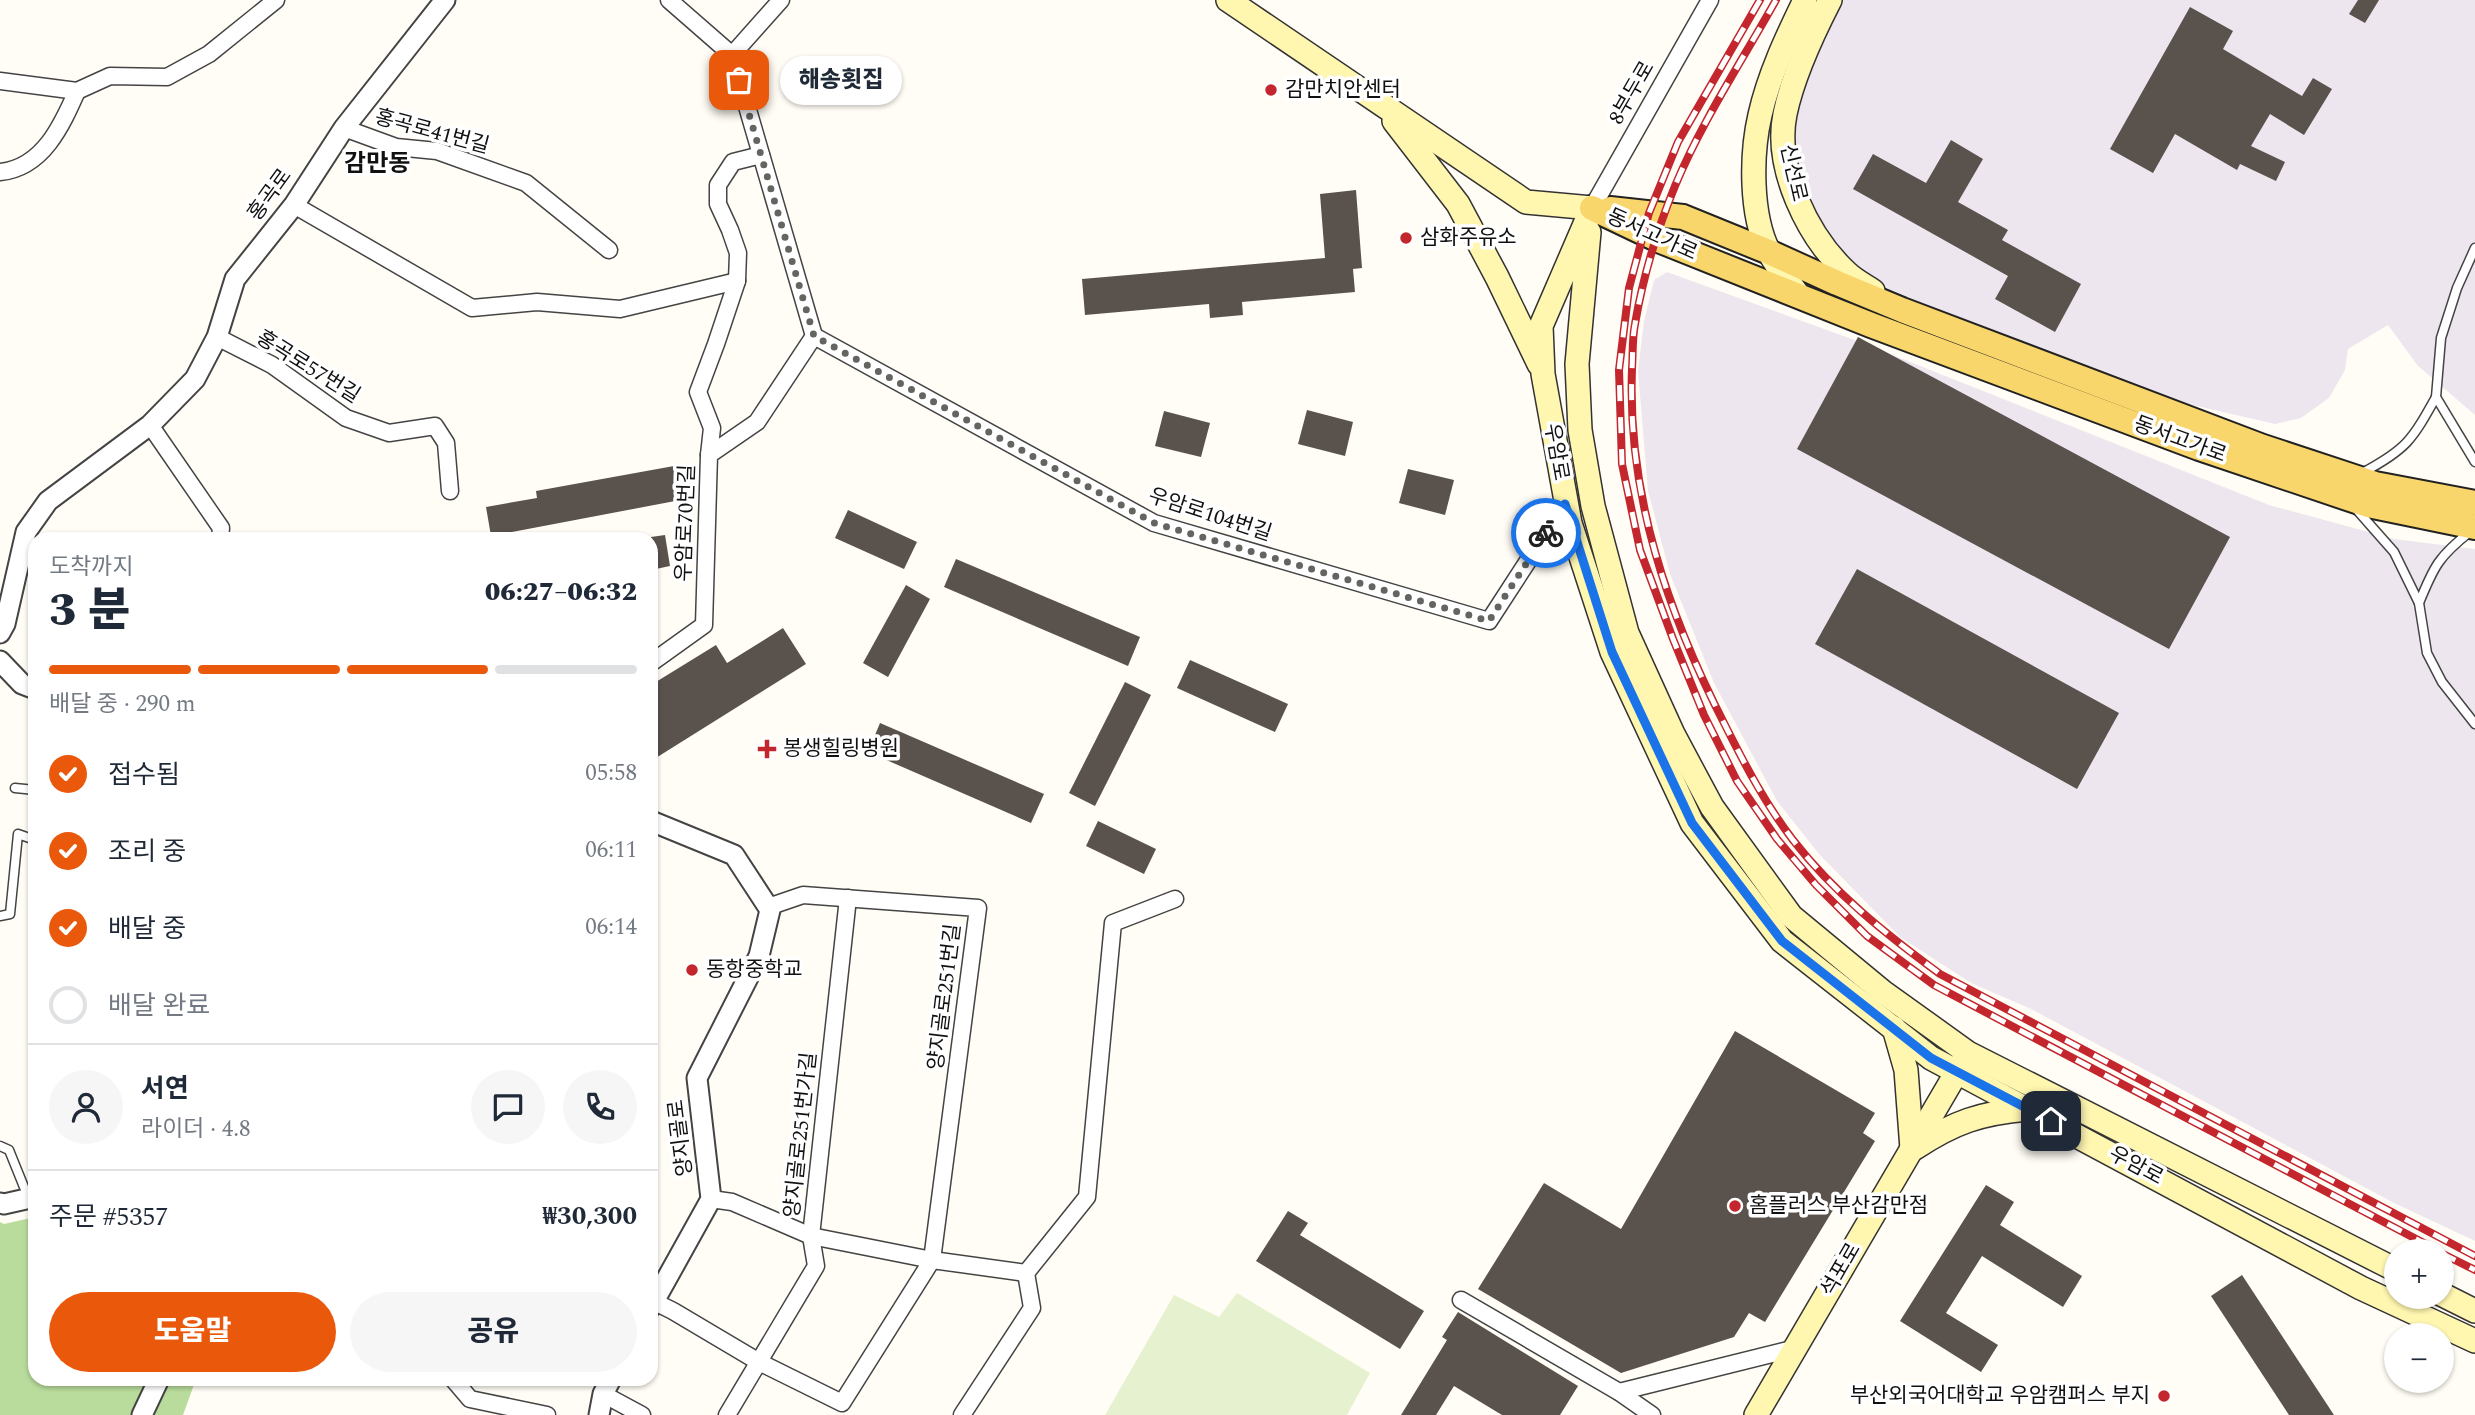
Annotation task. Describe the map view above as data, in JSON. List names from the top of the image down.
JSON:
{
  "streets": {
    "main road": [
      "신선로",
      "동서고가로",
      "우암로",
      "석포로"
    ],
    "street": [
      "8부두로",
      "홍곡로41번길",
      "홍곡로",
      "홍곡로57번길",
      "우암로104번길",
      "우암로70번길",
      "양지골로251번길",
      "양지골로251번가길",
      "양지골로"
    ]
  },
  "crossings": [
    ["8부두로", "동서고가로"],
    ["8부두로", "우암로"],
    ["홍곡로41번길", "홍곡로"],
    ["신선로", "동서고가로"],
    ["홍곡로", "홍곡로57번길"],
    ["동서고가로", "우암로"],
    ["우암로", "우암로104번길"],
    ["우암로", "석포로"],
    ["우암로104번길", "우암로70번길"],
    ["양지골로251번길", "양지골로251번가길"],
    ["양지골로251번길", "양지골로"]
  ],
  "districts": ["감만동"],
  "places": {
    "other": [
      "해송횟집",
      "감만치안센터",
      "삼화주유소",
      "동항중학교",
      "홈플러스 부산감만점",
      "부산외국어대학교 우암캠퍼스 부지"
    ],
    "health": ["봉생힐링병원"]
  },
  "page": {
    "bubble": "해송횟집",
    "heading": ["3 분", "도착까지", "06:27–06:32"],
    "panel": [
      "서연",
      "라이더 · 4.8",
      "주문 #5357",
      "₩30,300"
    ],
    "bar": "배달 중 · 290 m",
    "list": [
      ["접수됨", "05:58"],
      ["조리 중", "06:11"],
      ["배달 중", "06:14"],
      "배달 완료"
    ],
    "map_buttons": ["+", "−"],
    "buttons": ["도움말", "공유"]
  }
}
